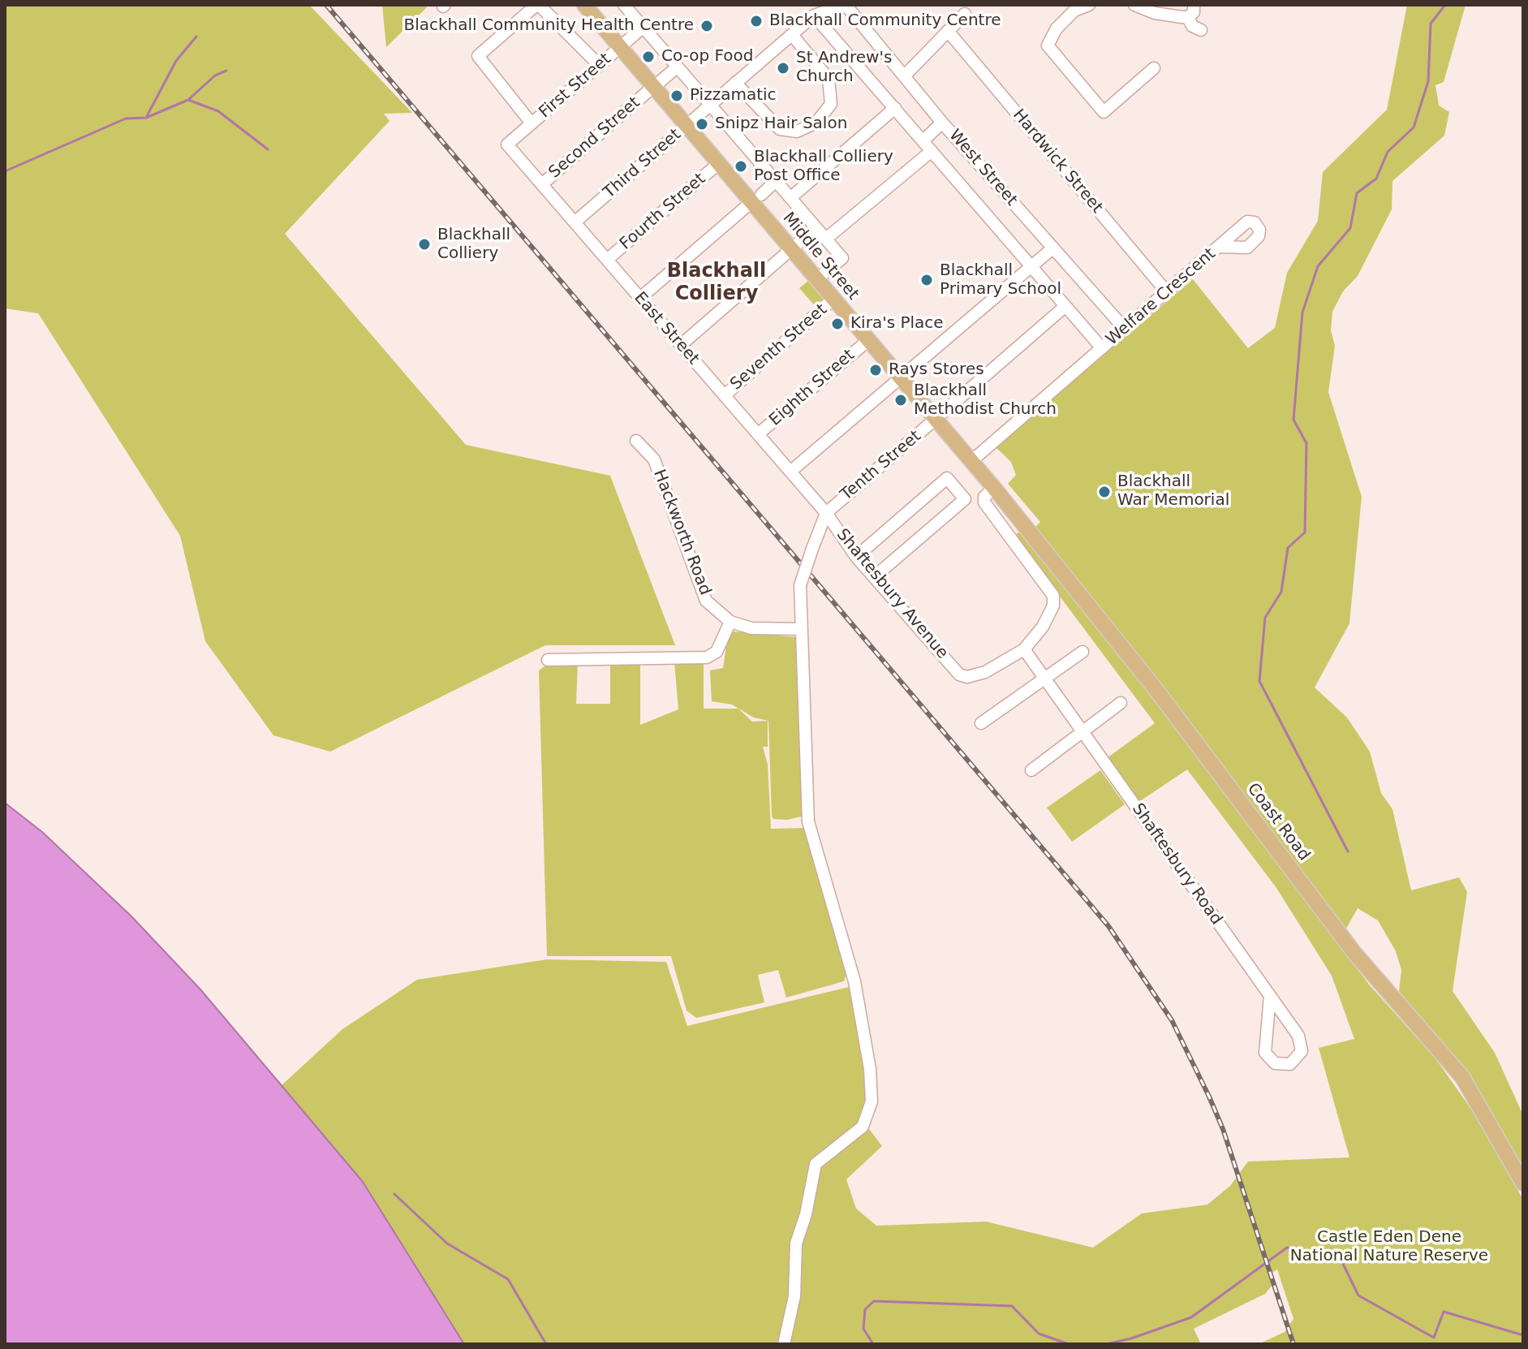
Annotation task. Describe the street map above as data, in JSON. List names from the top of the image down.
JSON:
{
  "streets": {
    "main road": ["Middle Street", "Coast Road"],
    "street": [
      "First Street",
      "Second Street",
      "Hardwick Street",
      "Third Street",
      "West Street",
      "Fourth Street",
      "Welfare Crescent",
      "East Street",
      "Seventh Street",
      "Eighth Street",
      "Tenth Street",
      "Hackworth Road",
      "Shaftesbury Avenue",
      "Shaftesbury Road"
    ]
  },
  "crossings": [
    ["First Street", "Middle Street"],
    ["First Street", "East Street"],
    ["Second Street", "East Street"],
    ["Hardwick Street", "Welfare Crescent"],
    ["Third Street", "Middle Street"],
    ["Third Street", "East Street"],
    ["West Street", "Welfare Crescent"],
    ["Fourth Street", "Middle Street"],
    ["Fourth Street", "East Street"],
    ["Middle Street", "Welfare Crescent"],
    ["Middle Street", "Seventh Street"],
    ["Middle Street", "Eighth Street"],
    ["Middle Street", "Tenth Street"],
    ["Middle Street", "Coast Road"],
    ["East Street", "Seventh Street"],
    ["East Street", "Eighth Street"],
    ["East Street", "Tenth Street"],
    ["East Street", "Shaftesbury Avenue"],
    ["Tenth Street", "Shaftesbury Avenue"],
    ["Shaftesbury Avenue", "Shaftesbury Road"]
  ],
  "districts": ["Blackhall Colliery"],
  "parks": ["Castle Eden Dene National Nature Reserve"],
  "places": [
    "Blackhall Community Centre",
    "Blackhall Community Health Centre",
    "Co-op Food",
    "St Andrew's Church",
    "Pizzamatic",
    "Snipz Hair Salon",
    "Blackhall Colliery Post Office",
    "Blackhall Colliery",
    "Blackhall Primary School",
    "Kira's Place",
    "Rays Stores",
    "Blackhall Methodist Church",
    "Blackhall War Memorial"
  ]
}
